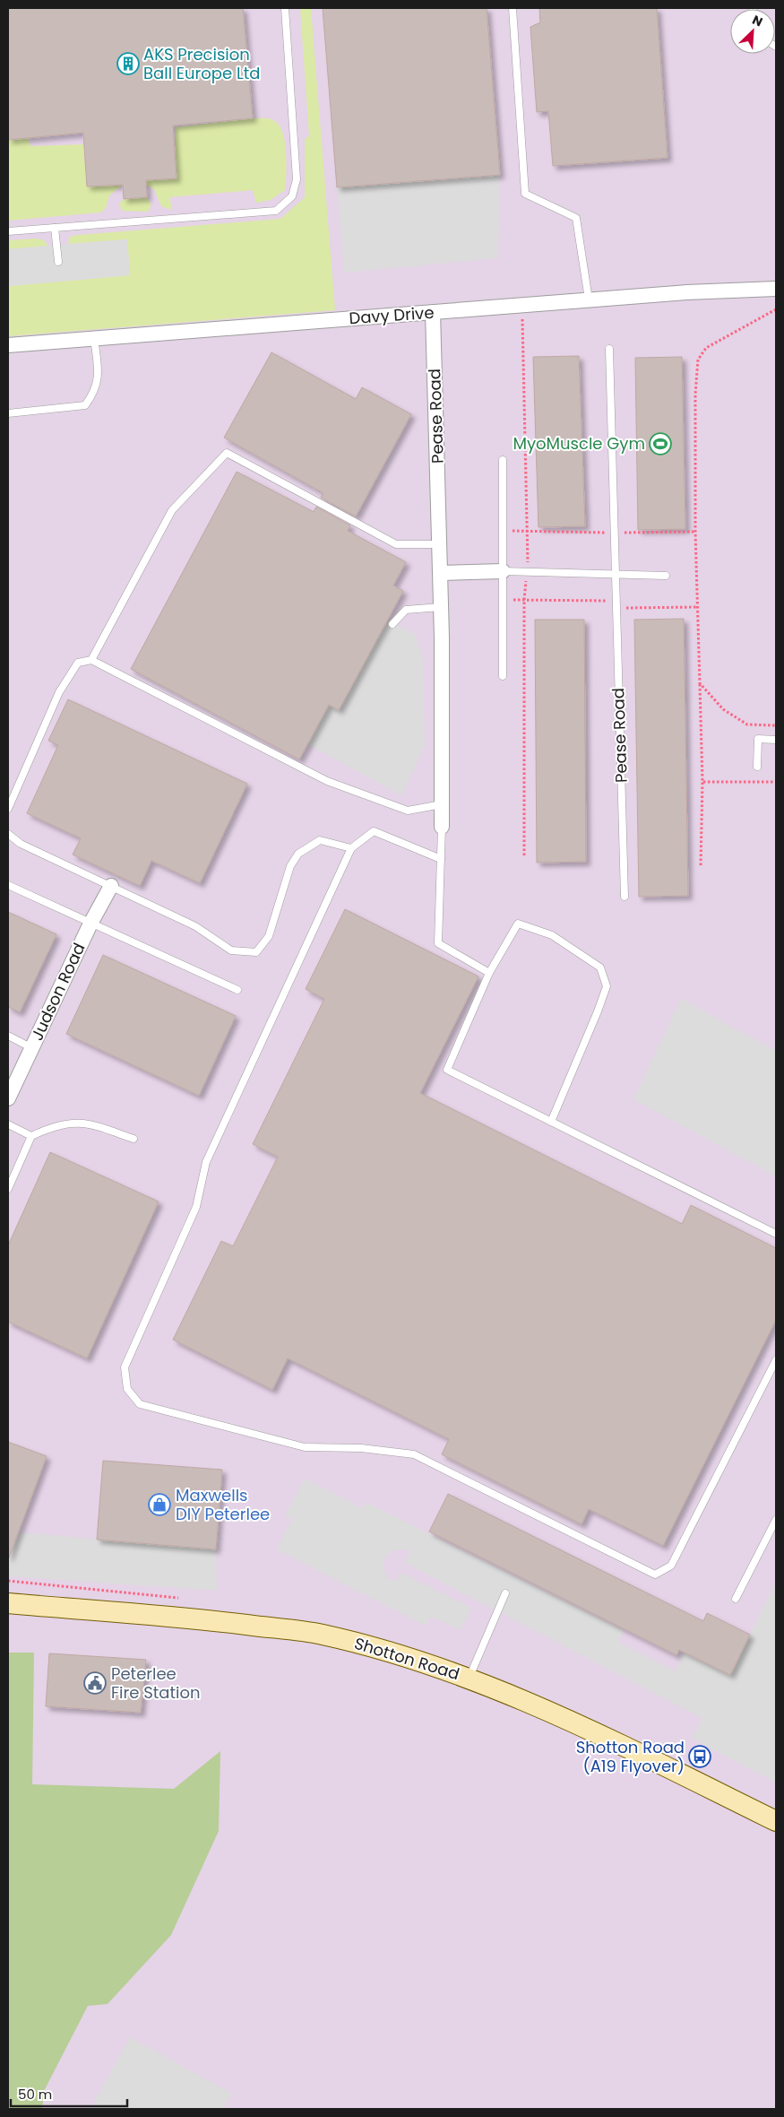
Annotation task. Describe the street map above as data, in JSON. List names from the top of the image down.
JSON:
{
  "streets": {
    "street": [
      "Davy Drive",
      "Pease Road",
      "Judson Road",
      "Shotton Road"
    ]
  },
  "crossings": [
    ["Davy Drive", "Pease Road"]
  ],
  "places": {
    "building": ["AKS Precision Ball Europe Ltd"],
    "sports": ["MyoMuscle Gym"],
    "shop": ["Maxwells DIY Peterlee"],
    "public building": ["Peterlee Fire Station"],
    "bus stop": ["Shotton Road (A19 Flyover)"]
  },
  "scale_bar": "50 m",
  "north": "top right"
}
